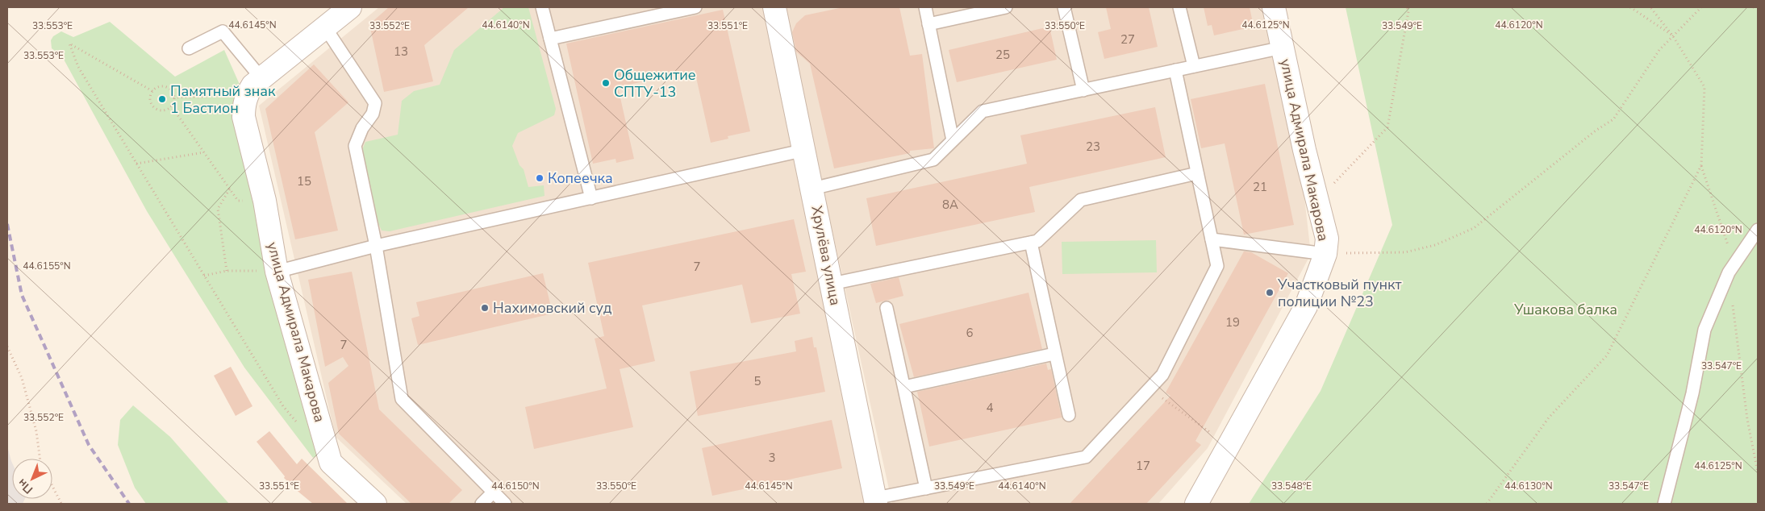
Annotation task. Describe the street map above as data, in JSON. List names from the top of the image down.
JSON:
{
  "streets": {
    "street": ["улица Адмирала Макарова", "Хрулёва улица"]
  },
  "parks": ["Ушакова балка"],
  "places": [
    "Общежитие СПТУ-13",
    "Памятный знак 1 Бастион",
    "Копеечка",
    "Участковый пункт полиции №23",
    "Нахимовский суд"
  ],
  "house_numbers": [
    "27",
    "13",
    "25",
    "23",
    "15",
    "21",
    "8А",
    "7",
    "19",
    "6",
    "7",
    "5",
    "4",
    "3",
    "17"
  ],
  "north": "bottom left",
  "coordinates": [
    "44.6145°N",
    "44.6140°N",
    "44.6125°N",
    "44.6120°N",
    "33.553°E",
    "33.552°E",
    "33.551°E",
    "33.550°E",
    "33.549°E",
    "44.6155°N",
    "33.547°E",
    "33.548°E",
    "44.6150°N",
    "44.6130°N"
  ]
}
